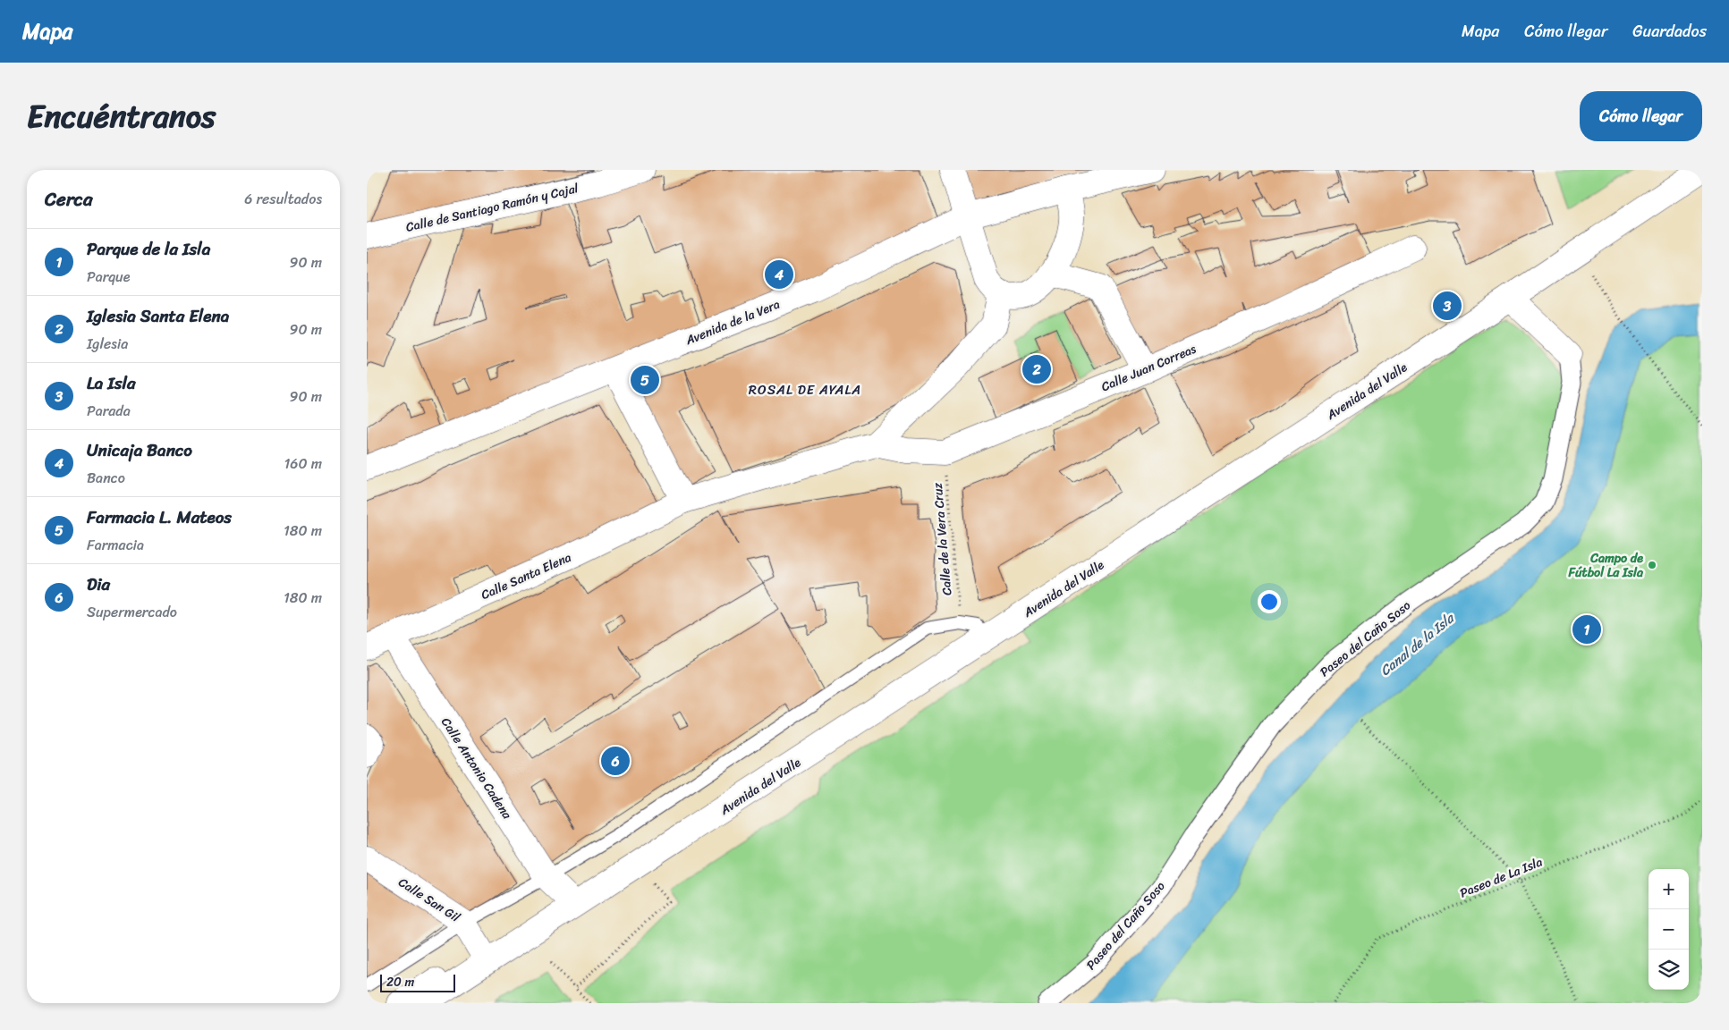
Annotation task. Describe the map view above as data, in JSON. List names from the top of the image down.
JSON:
{
  "streets": {
    "street": [
      "Calle de Santiago Ramón y Cajal",
      "Avenida de la Vera",
      "Calle Juan Correas",
      "Avenida del Valle",
      "Calle Santa Elena",
      "Paseo del Caño Soso",
      "Calle Antonio Cadena",
      "Calle San Gil"
    ],
    "path": ["Calle de la Vera Cruz", "Paseo de La Isla"]
  },
  "crossings": [
    ["Calle Juan Correas", "Calle de la Vera Cruz"],
    ["Calle Juan Correas", "Calle Santa Elena"],
    ["Avenida del Valle", "Calle de la Vera Cruz"],
    ["Avenida del Valle", "Paseo del Caño Soso"],
    ["Avenida del Valle", "Calle Antonio Cadena"],
    ["Avenida del Valle", "Calle San Gil"],
    ["Calle Santa Elena", "Calle Antonio Cadena"]
  ],
  "districts": ["ROSAL DE AYALA"],
  "water": ["Canal de la Isla"],
  "places": ["Campo de Fútbol La Isla"],
  "scale_bar": "20 m",
  "page": {
    "header": "Mapa",
    "nav": ["Mapa", "Cómo llegar", "Guardados"],
    "title": "Encuéntranos",
    "buttons": "Cómo llegar",
    "heading": ["Cerca", "6 resultados"],
    "list": [
      {
        "mark": "1",
        "name": "Parque de la Isla",
        "note": "Parque",
        "value": "90 m"
      },
      {
        "mark": "2",
        "name": "Iglesia Santa Elena",
        "note": "Iglesia",
        "value": "90 m"
      },
      {
        "mark": "3",
        "name": "La Isla",
        "note": "Parada",
        "value": "90 m"
      },
      {
        "mark": "4",
        "name": "Unicaja Banco",
        "note": "Banco",
        "value": "160 m"
      },
      {
        "mark": "5",
        "name": "Farmacia L. Mateos",
        "note": "Farmacia",
        "value": "180 m"
      },
      {
        "mark": "6",
        "name": "Dia",
        "note": "Supermercado",
        "value": "180 m"
      }
    ],
    "pins": [
      "4",
      "3",
      "2",
      "5",
      "1",
      "6"
    ],
    "map_buttons": ["+", "−"],
    "scale": "20 m"
  }
}
